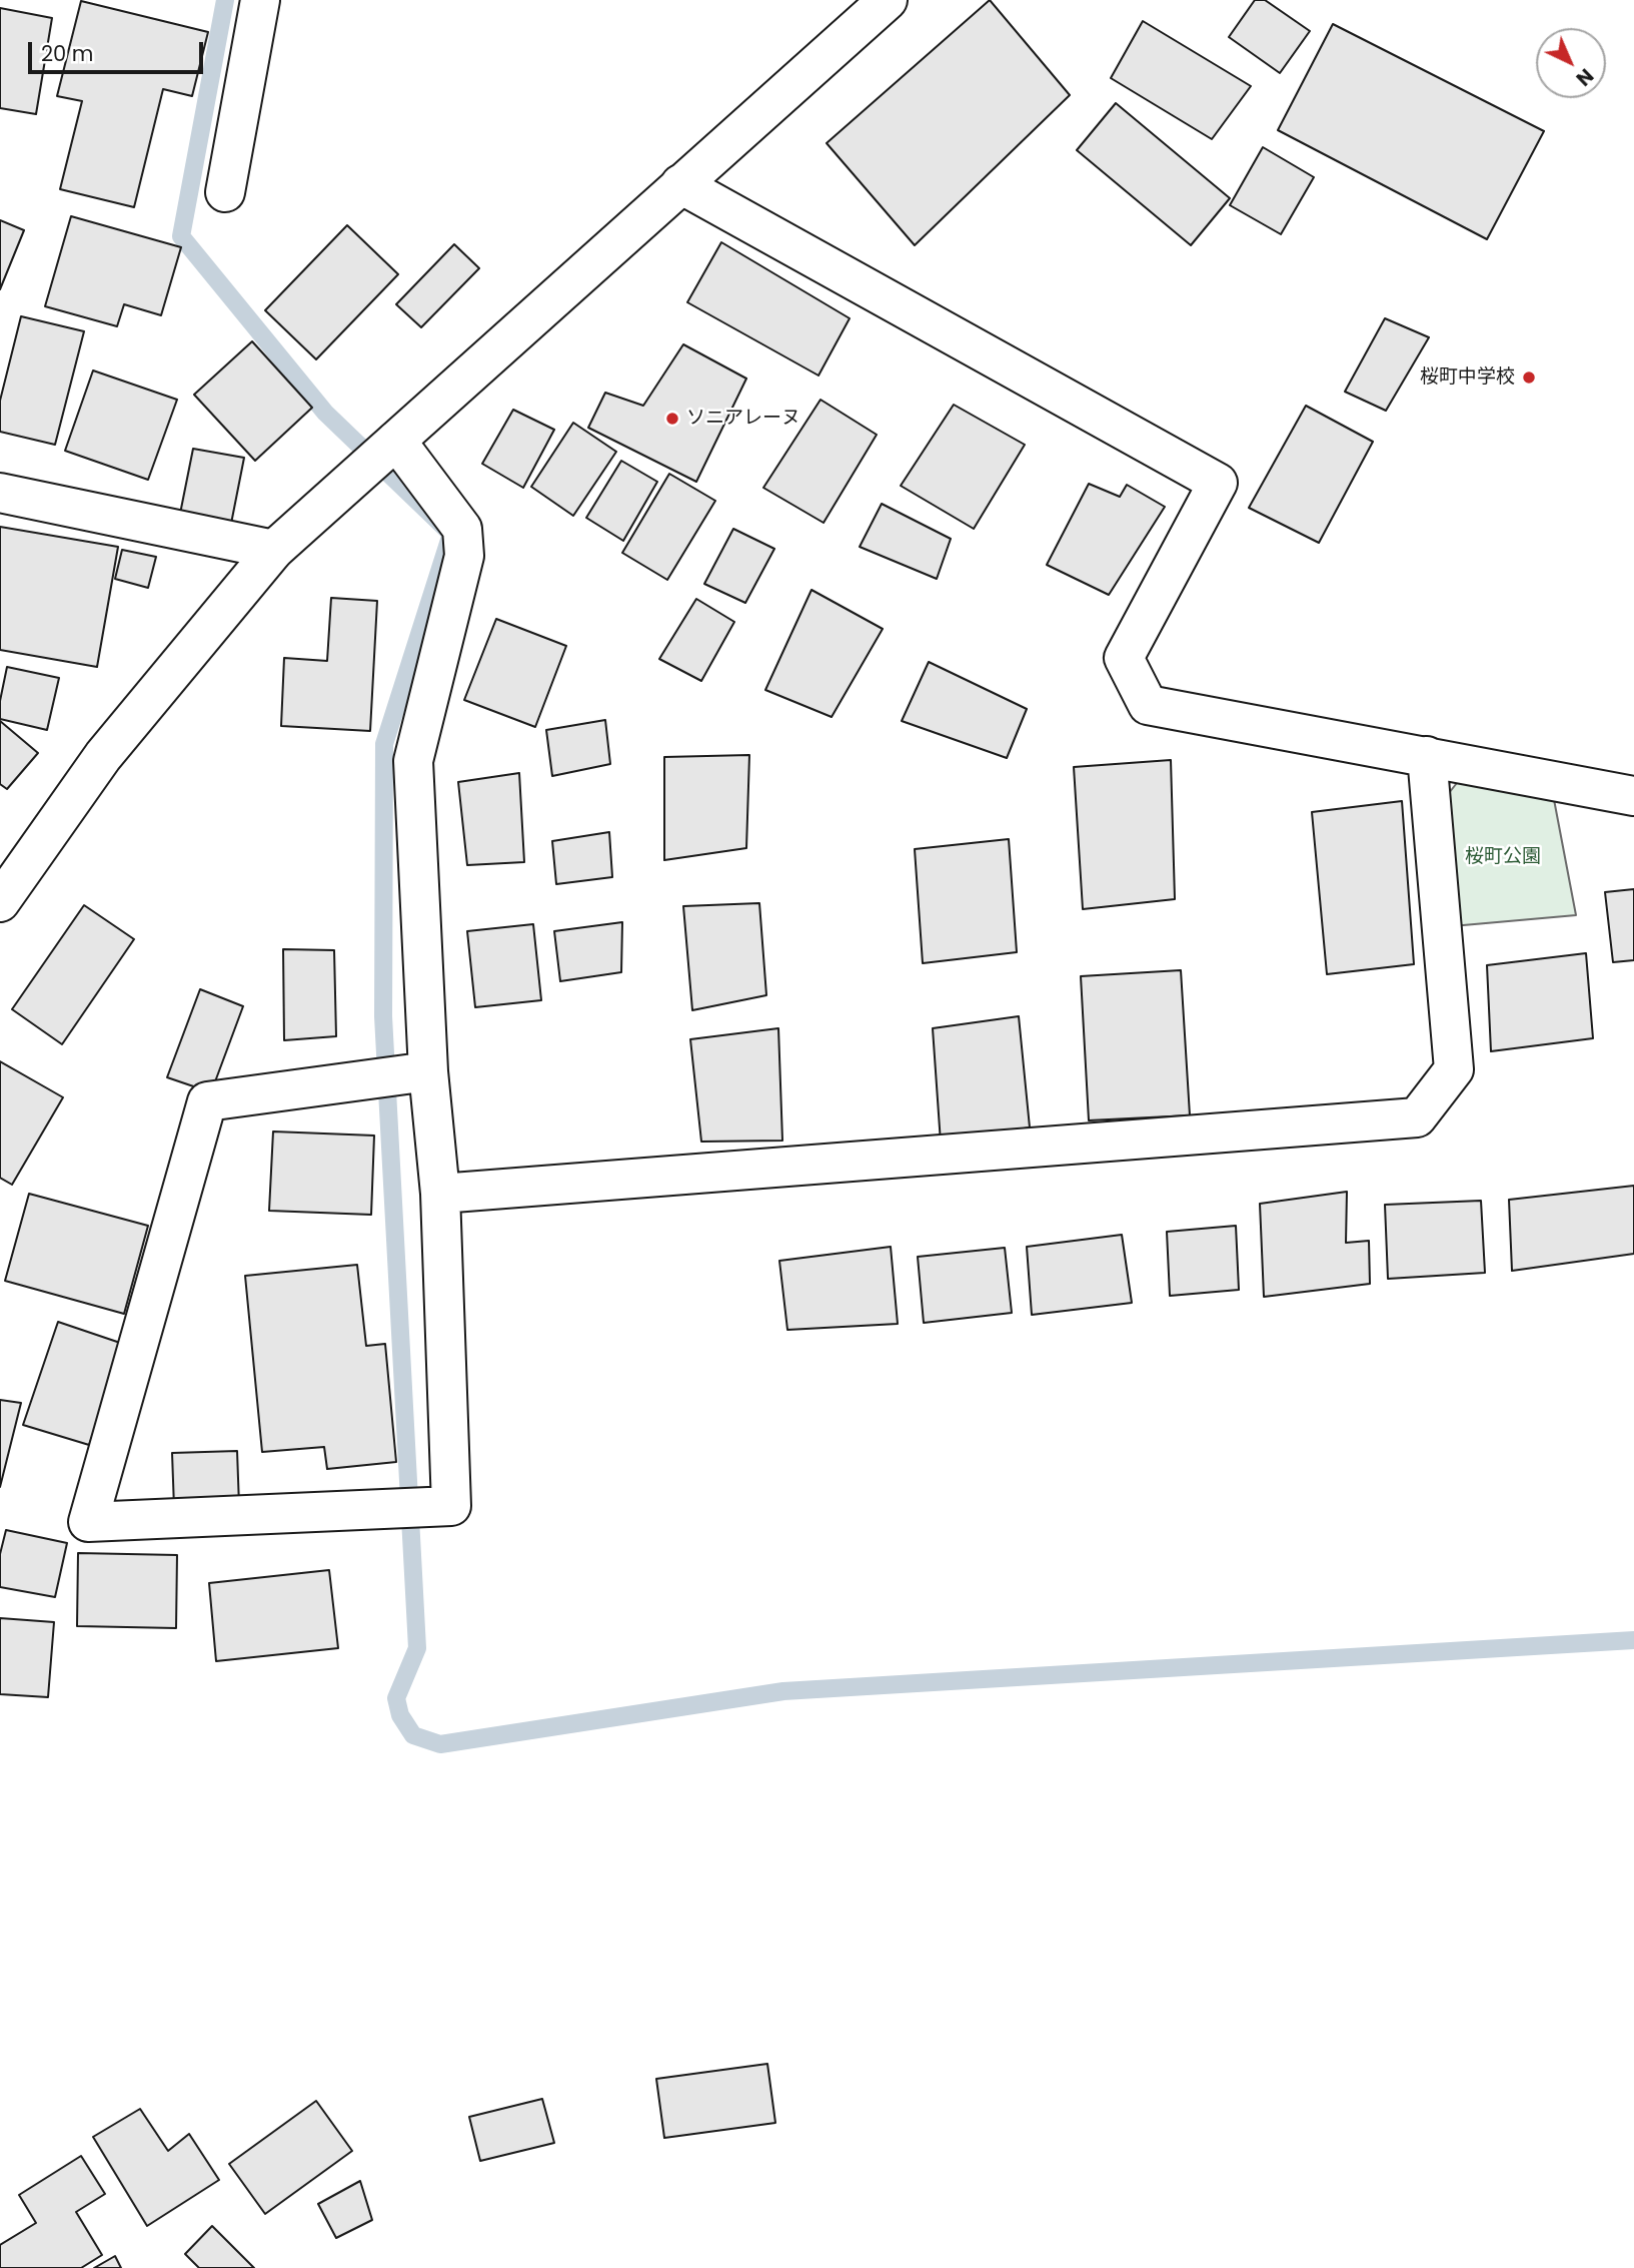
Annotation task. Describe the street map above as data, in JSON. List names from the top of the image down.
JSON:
{
  "parks": ["桜町公園"],
  "places": ["桜町中学校", "ソニアレーヌ"],
  "scale_bar": "20 m",
  "north": "bottom right"
}
